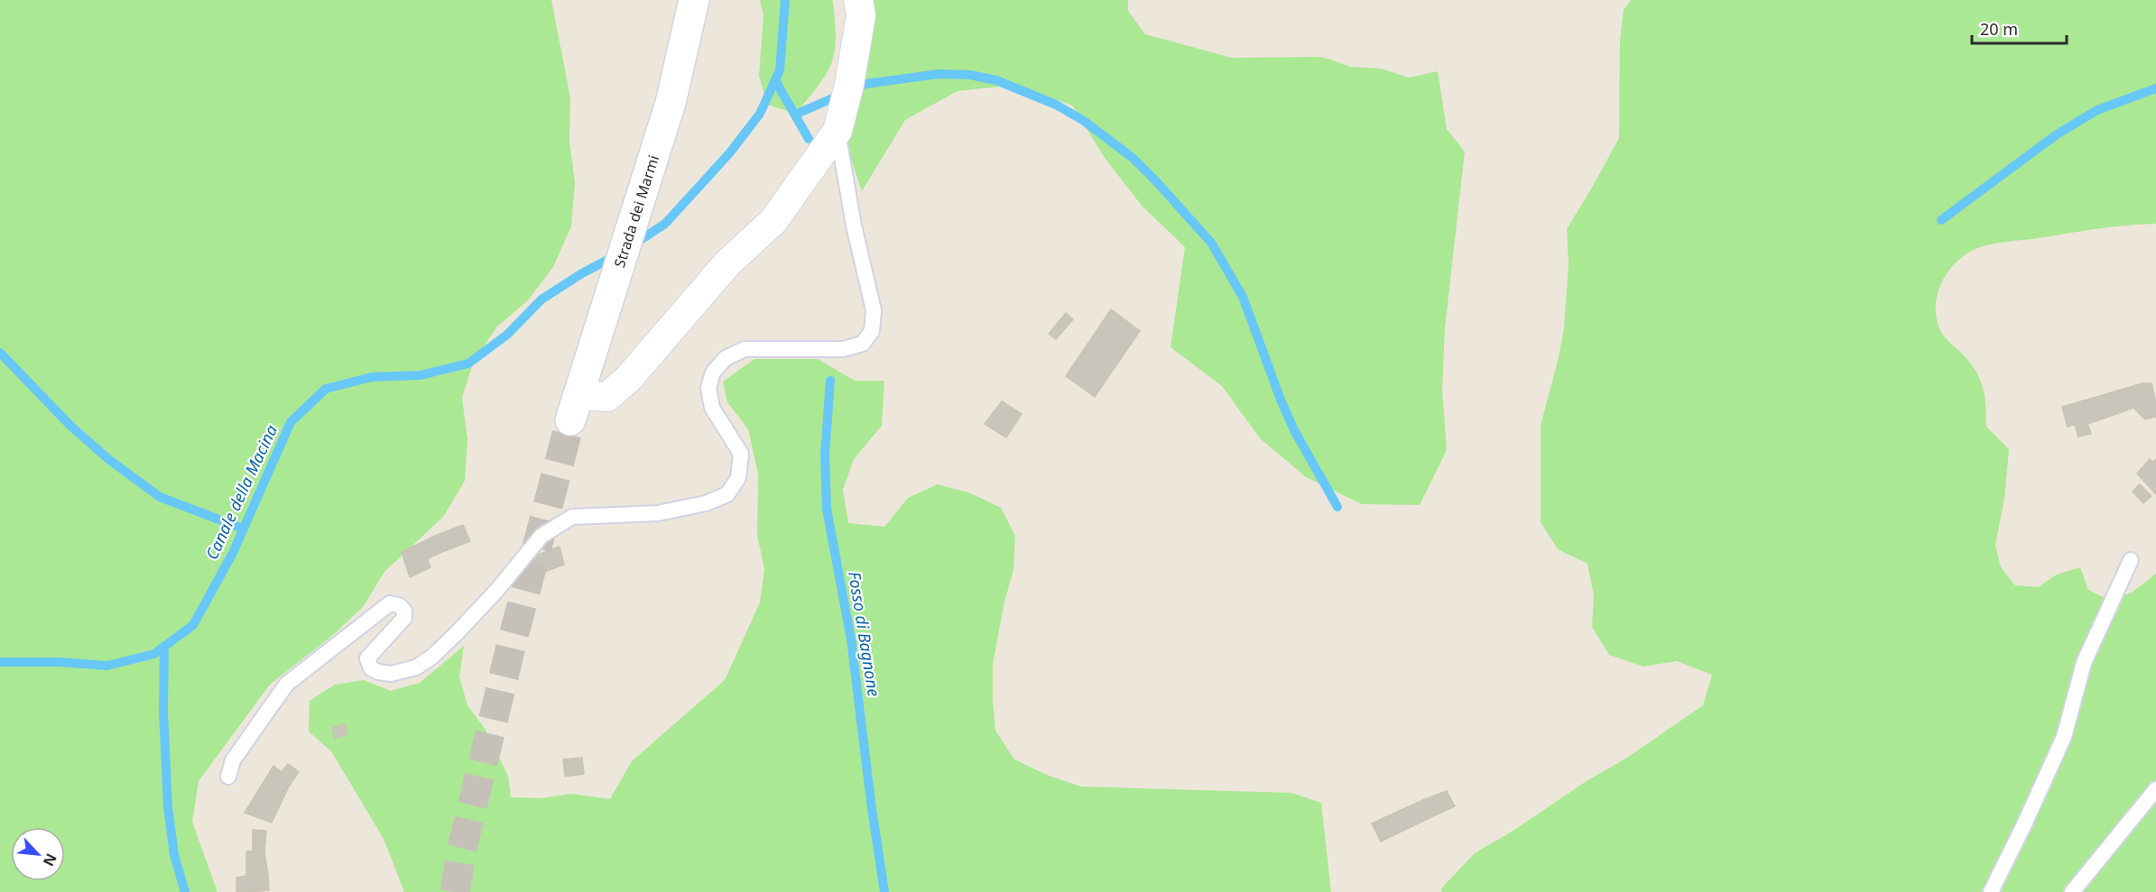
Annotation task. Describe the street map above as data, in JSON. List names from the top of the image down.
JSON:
{
  "streets": {
    "main road": ["Strada dei Marmi"]
  },
  "water": ["Canale della Macina", "Fosso di Bagnone"],
  "scale_bar": "20 m",
  "north": "bottom right"
}
